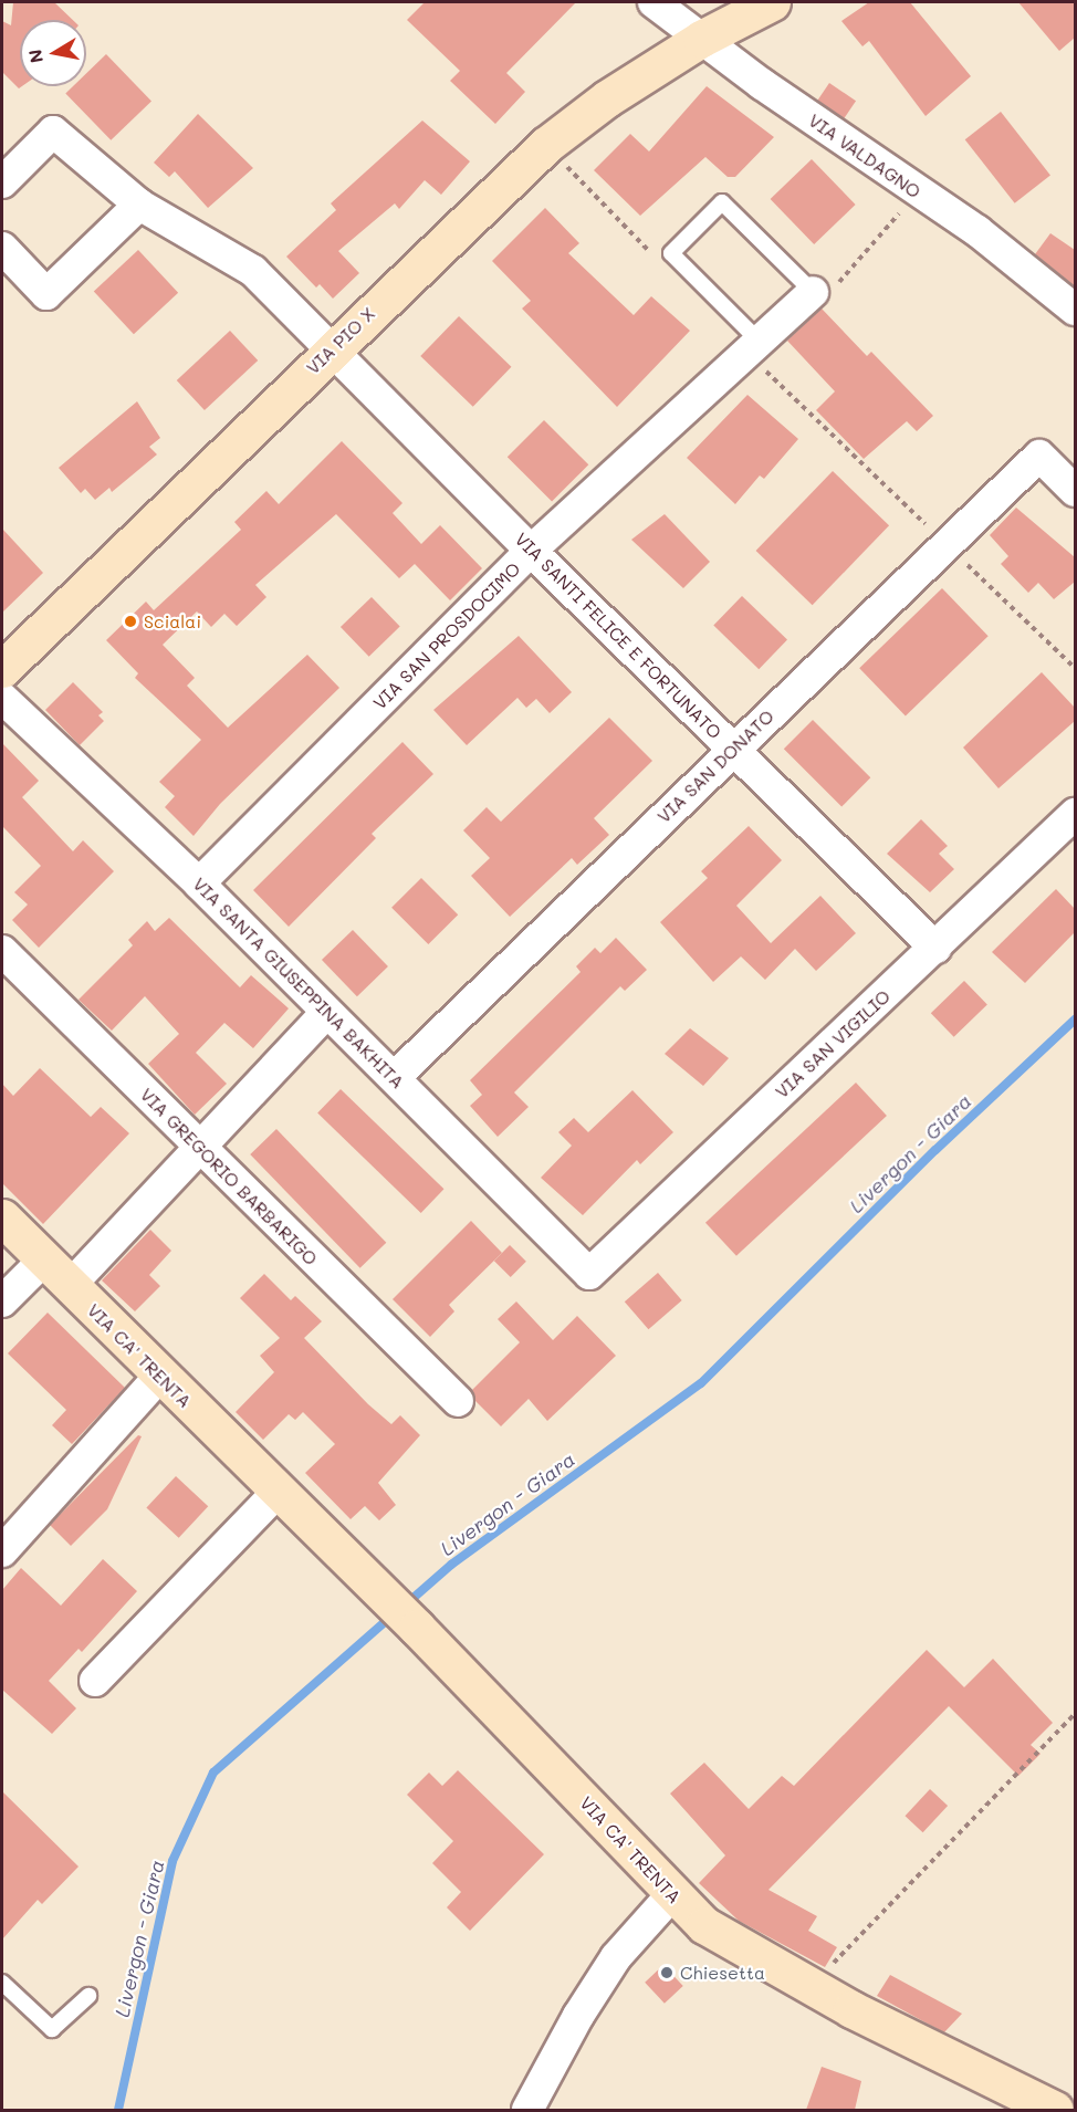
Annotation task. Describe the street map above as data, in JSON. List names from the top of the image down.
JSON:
{
  "streets": {
    "street": [
      "VIA VALDAGNO",
      "VIA PIO X",
      "VIA SAN PROSDOCIMO",
      "VIA SANTI FELICE E FORTUNATO",
      "VIA SAN DONATO",
      "VIA SANTA GIUSEPPINA BAKHITA",
      "VIA SAN VIGILIO",
      "VIA GREGORIO BARBARIGO",
      "VIA CA' TRENTA"
    ]
  },
  "crossings": [
    ["VIA VALDAGNO", "VIA PIO X"],
    ["VIA PIO X", "VIA SANTI FELICE E FORTUNATO"],
    ["VIA SAN PROSDOCIMO", "VIA SANTI FELICE E FORTUNATO"],
    ["VIA SAN PROSDOCIMO", "VIA SANTA GIUSEPPINA BAKHITA"],
    ["VIA SANTI FELICE E FORTUNATO", "VIA SAN DONATO"],
    ["VIA SANTI FELICE E FORTUNATO", "VIA SAN VIGILIO"],
    ["VIA SAN DONATO", "VIA SANTA GIUSEPPINA BAKHITA"],
    ["VIA SANTA GIUSEPPINA BAKHITA", "VIA SAN VIGILIO"]
  ],
  "water": ["Livergon - Giara"],
  "places": ["Scialai", "Chiesetta"],
  "north": "left"
}
